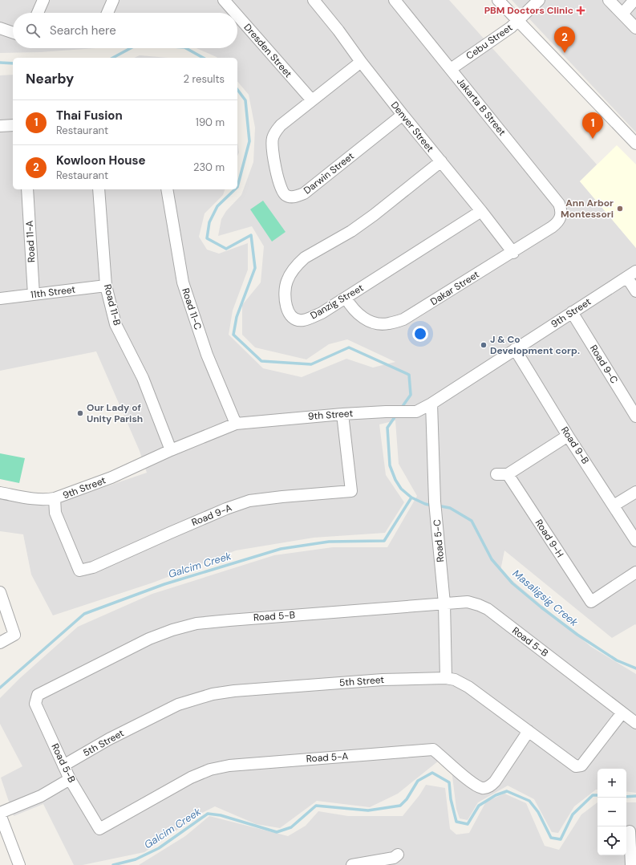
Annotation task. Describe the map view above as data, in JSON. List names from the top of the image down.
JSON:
{
  "streets": {
    "street": [
      "Cebu Street",
      "Dresden Street",
      "Jakarta B Street",
      "Denver Street",
      "Darwin Street",
      "Road 11-A",
      "Dakar Street",
      "11th Street",
      "Danzig Street",
      "Road 11-B",
      "Road 11-C",
      "9th Street",
      "Road 9-C",
      "Road 9-B",
      "Road 9-A",
      "Road 9-H",
      "Road 5-C",
      "Road 5-B",
      "5th Street",
      "Road 5-A"
    ]
  },
  "crossings": [
    ["Cebu Street", "Jakarta B Street"],
    ["Dresden Street", "Darwin Street"],
    ["Jakarta B Street", "Dakar Street"],
    ["Denver Street", "Darwin Street"],
    ["Denver Street", "Dakar Street"],
    ["Denver Street", "Danzig Street"],
    ["Road 11-A", "11th Street"],
    ["Dakar Street", "Danzig Street"],
    ["11th Street", "Road 11-B"],
    ["Road 11-B", "9th Street"],
    ["Road 11-C", "9th Street"],
    ["9th Street", "Road 9-C"],
    ["9th Street", "Road 9-B"],
    ["9th Street", "Road 9-A"],
    ["9th Street", "Road 5-C"],
    ["Road 9-B", "Road 9-H"],
    ["Road 5-C", "Road 5-B"],
    ["Road 5-C", "5th Street"],
    ["Road 5-B", "5th Street"],
    ["Road 5-B", "Road 5-A"],
    ["5th Street", "Road 5-A"]
  ],
  "water": ["Galcim Creek", "Masaligsig Creek"],
  "places": {
    "health": ["PBM Doctors Clinic"],
    "other": ["Ann Arbor Montessori", "J & Co Development corp.", "Our Lady of Unity Parish"]
  },
  "page": {
    "search": "Search here",
    "pins": ["2", "1"],
    "heading": ["Nearby", "2 results"],
    "list": [
      {
        "mark": "1",
        "name": "Thai Fusion",
        "note": "Restaurant",
        "value": "190 m"
      },
      {
        "mark": "2",
        "name": "Kowloon House",
        "note": "Restaurant",
        "value": "230 m"
      }
    ],
    "map_buttons": ["+", "−"]
  }
}
